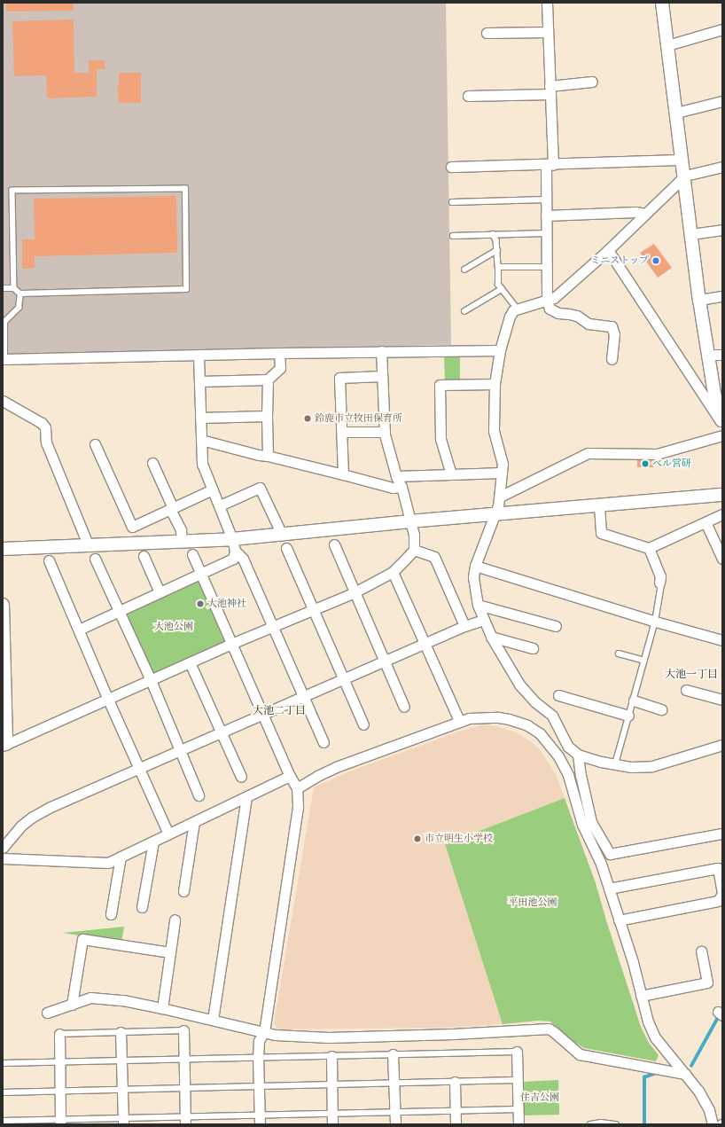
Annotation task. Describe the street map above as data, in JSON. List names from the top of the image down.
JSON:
{
  "districts": ["大池一丁目", "大池二丁目"],
  "parks": ["大池公園", "平田池公園", "住吉公園"],
  "places": [
    "ミニストップ",
    "鈴鹿市立牧田保育所",
    "べル営研",
    "大池神社",
    "市立明生小学校"
  ]
}
